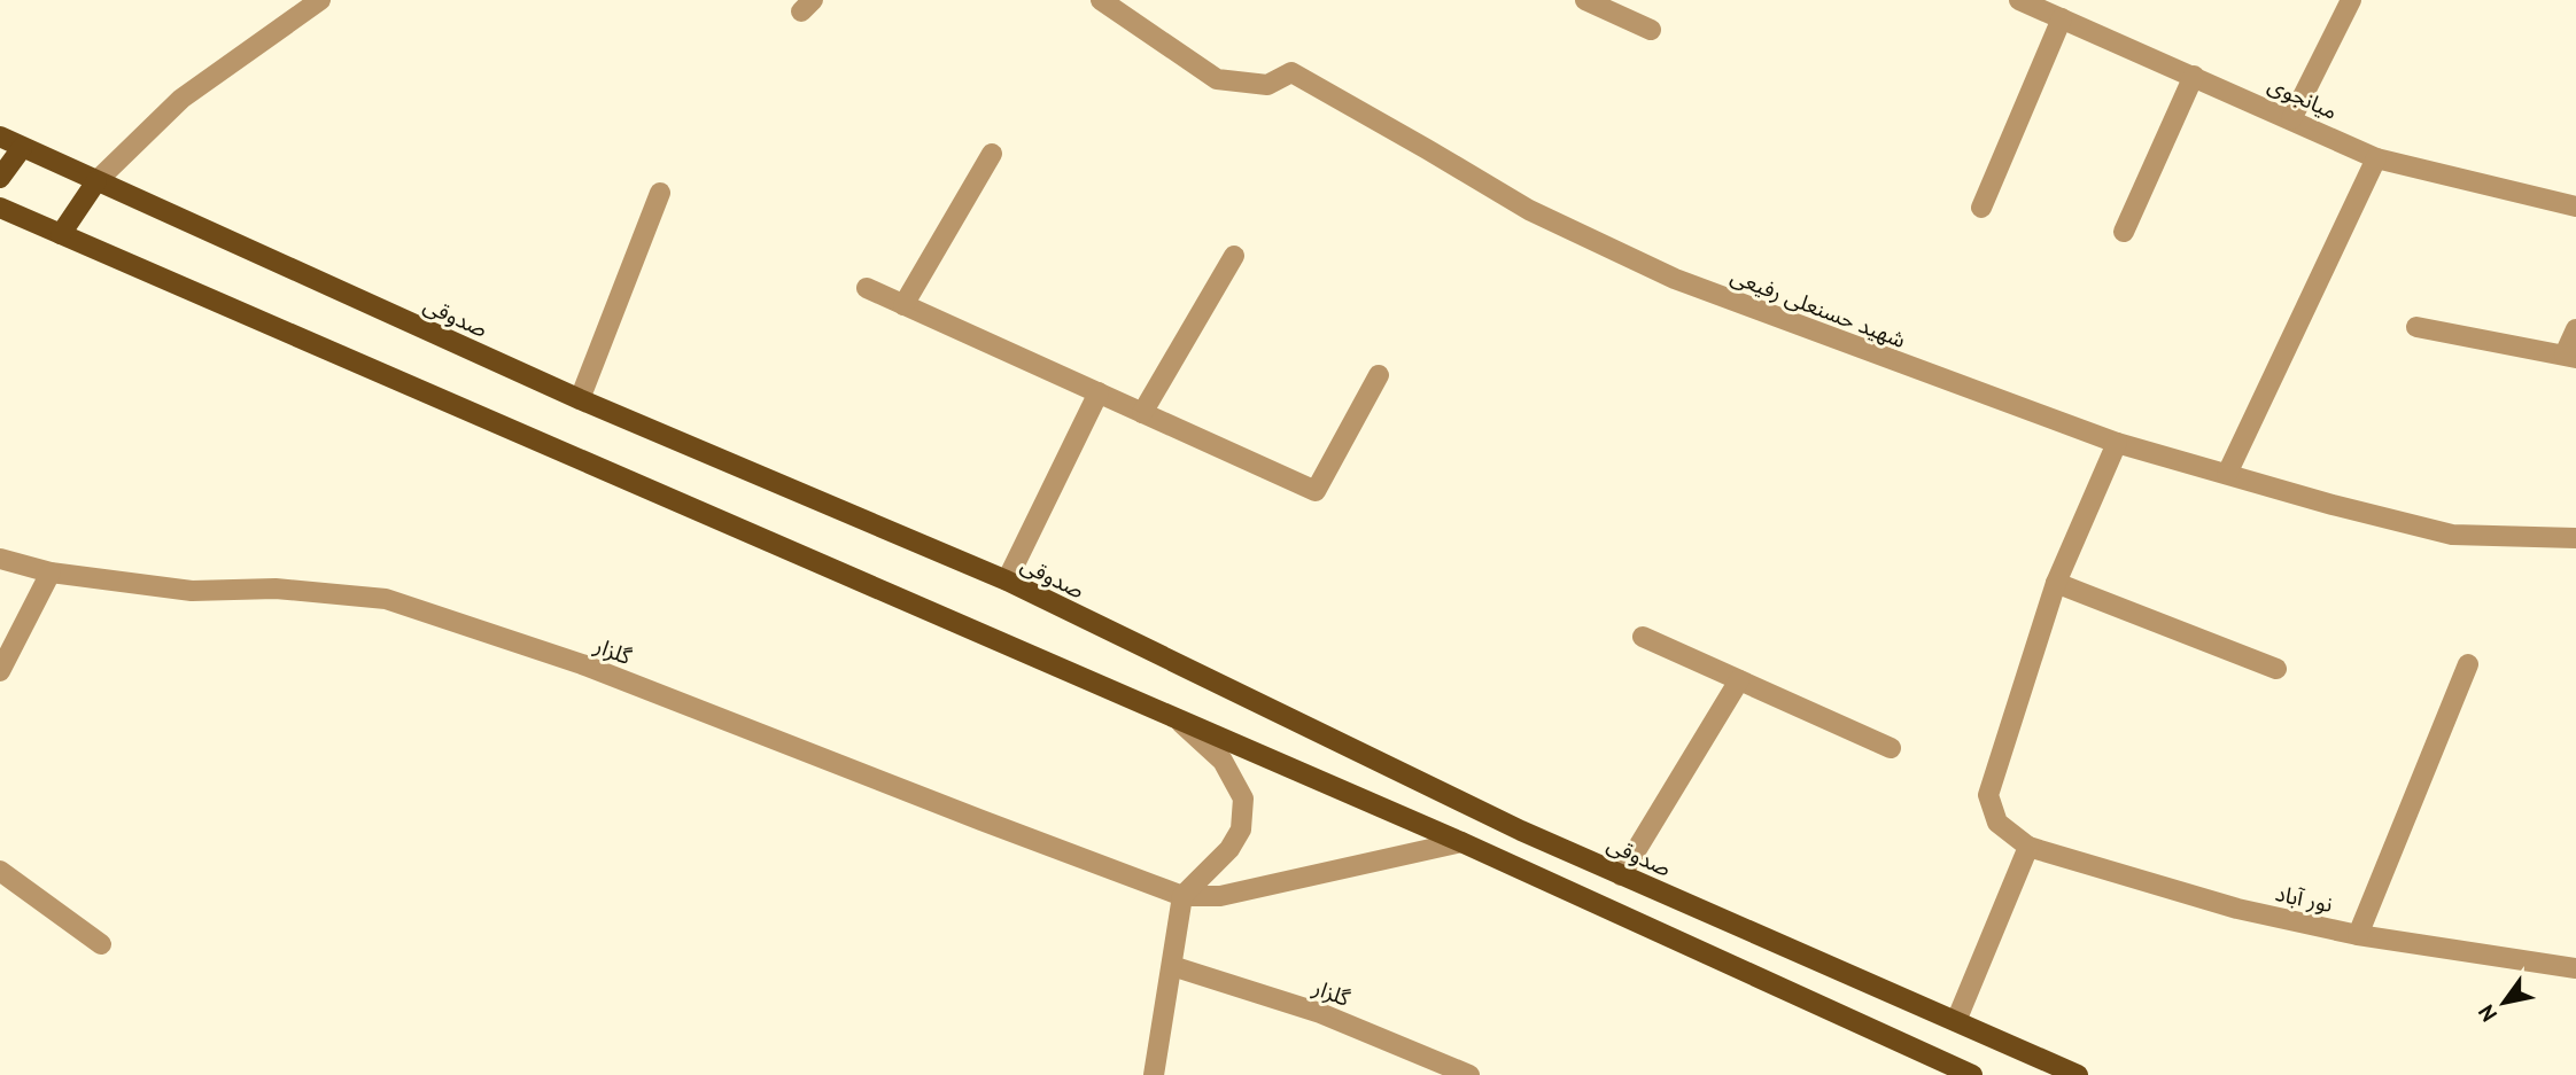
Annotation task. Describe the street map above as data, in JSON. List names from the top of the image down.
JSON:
{
  "streets": {
    "main road": ["صدوقی"],
    "street": [
      "میانجوی",
      "شهید حسنعلی رفیعی",
      "گلزار",
      "نور آباد"
    ]
  },
  "north": "bottom left"
}
